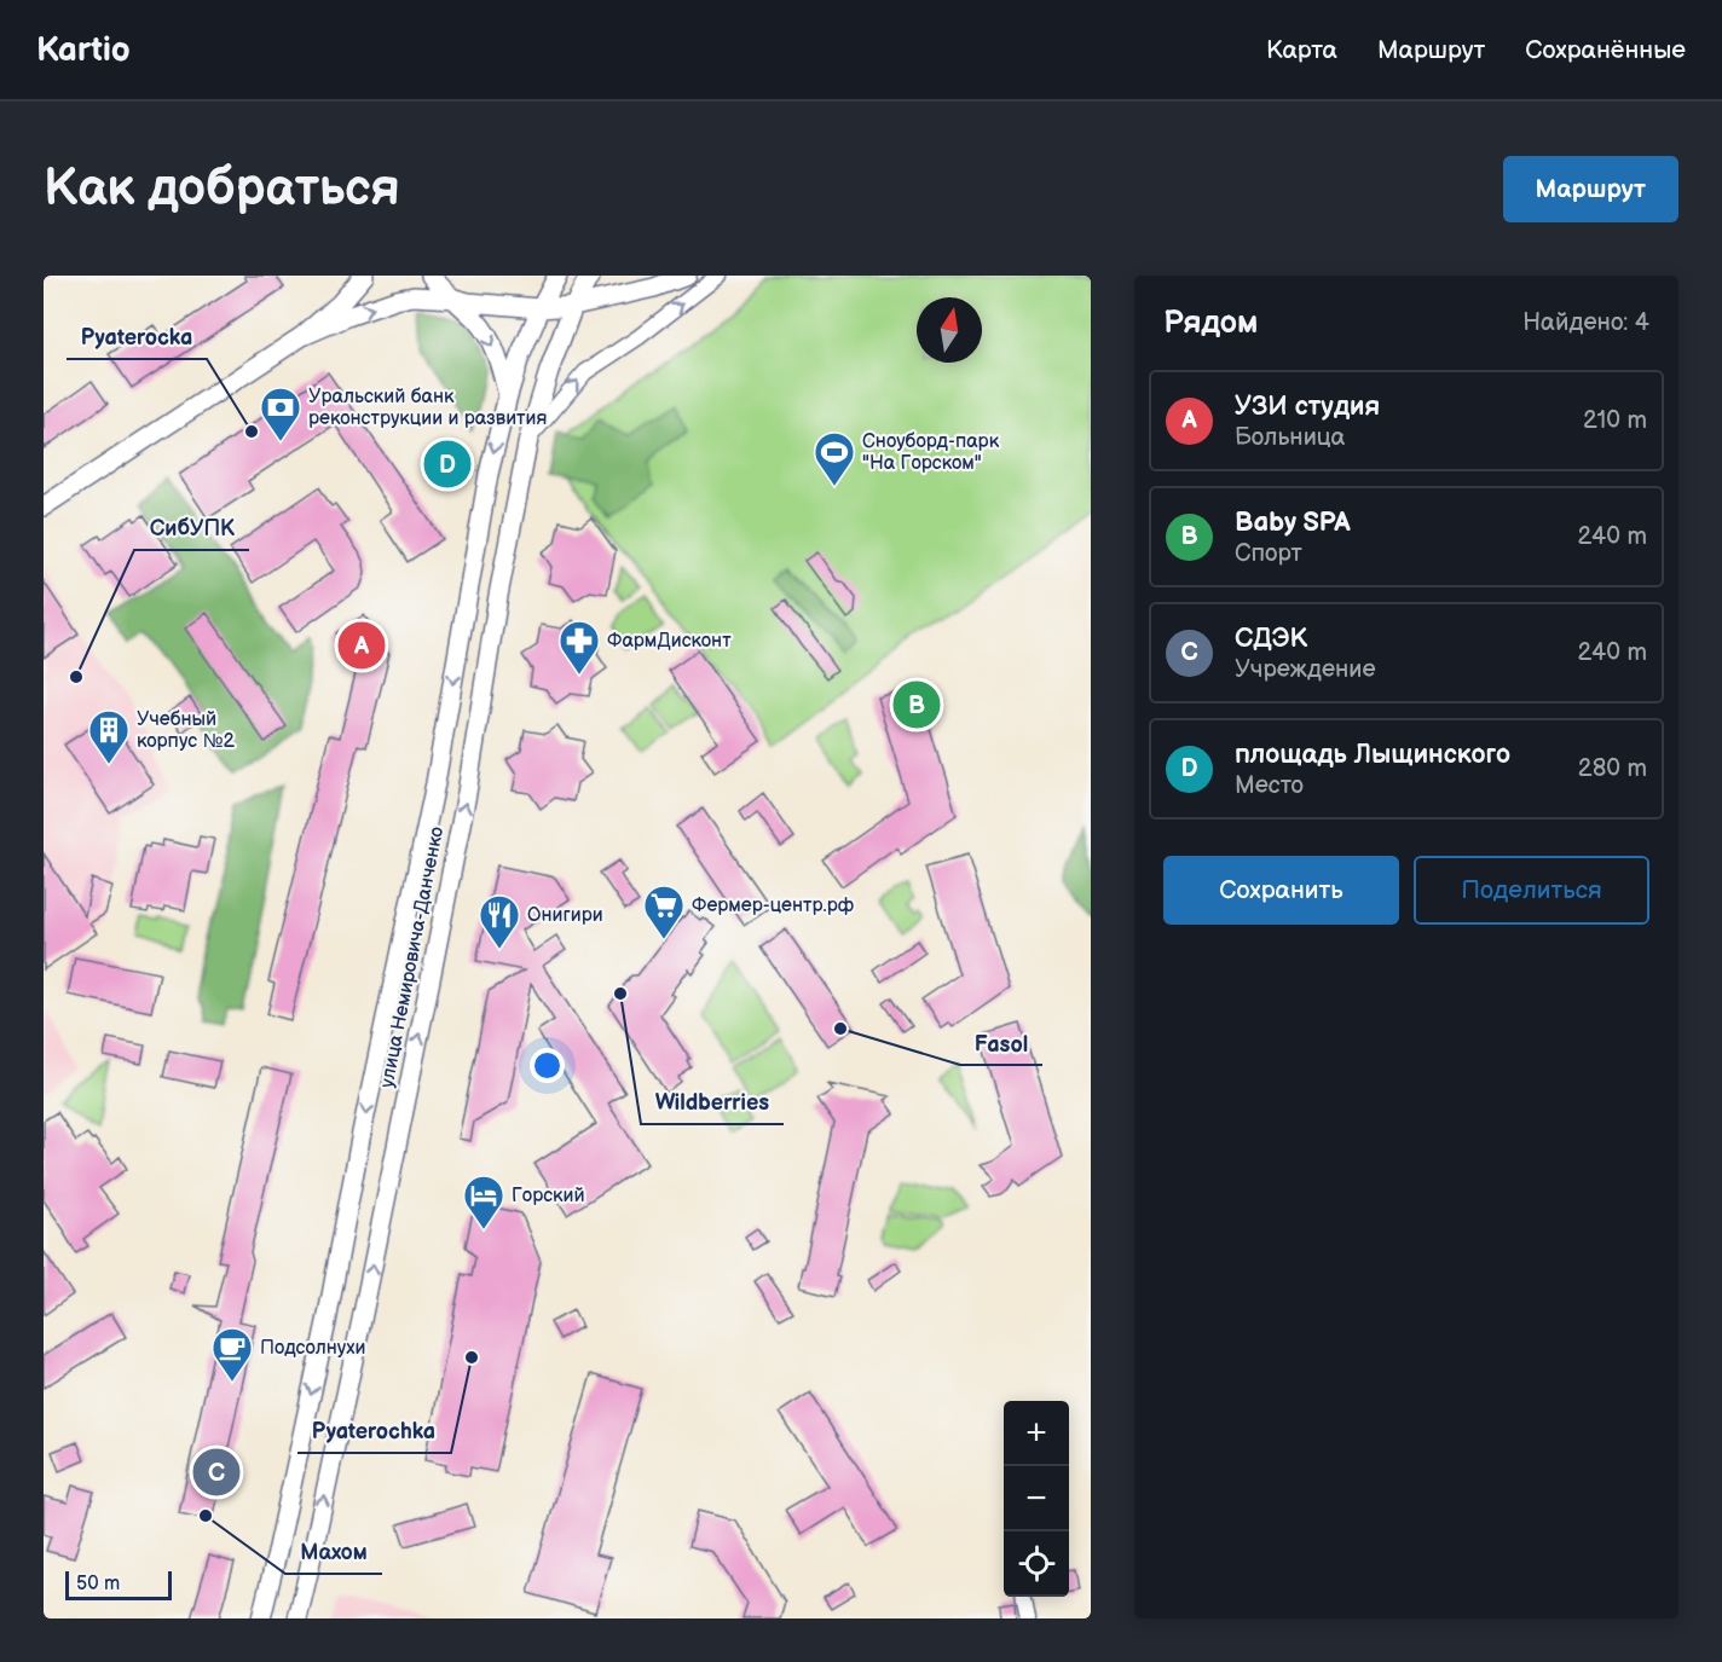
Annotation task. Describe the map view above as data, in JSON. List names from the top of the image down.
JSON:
{
  "streets": {
    "main road": ["улица Немировича-Данченко"]
  },
  "places": {
    "other": [
      "Pyaterocka",
      "СибУПК",
      "Wildberries",
      "Fasol",
      "Pyaterochka",
      "Махом"
    ],
    "bank": ["Уральский банк реконструкции и развития"],
    "sports": ["Сноуборд-парк \"На Горском\""],
    "pharmacy": ["ФармДисконт"],
    "building": ["Учебный корпус №2"],
    "supermarket": ["Фермер-центр.рф"],
    "restaurant": ["Онигири"],
    "hotel": ["Горский"],
    "cafe": ["Подсолнухи"]
  },
  "scale_bar": "50 m",
  "north": "top",
  "page": {
    "header": "Kartio",
    "nav": ["Карта", "Маршрут", "Сохранённые"],
    "buttons": [
      "Маршрут",
      ["Сохранить", "Поделиться"]
    ],
    "title": "Как добраться",
    "heading": ["Рядом", "Найдено: 4"],
    "list": [
      {
        "mark": "A",
        "name": "УЗИ студия",
        "note": "Больница",
        "value": "210 m"
      },
      {
        "mark": "B",
        "name": "Baby SPA",
        "note": "Спорт",
        "value": "240 m"
      },
      {
        "mark": "C",
        "name": "СДЭК",
        "note": "Учреждение",
        "value": "240 m"
      },
      {
        "mark": "D",
        "name": "площадь Лыщинского",
        "note": "Место",
        "value": "280 m"
      }
    ],
    "pins": [
      "D",
      "A",
      "B",
      "C"
    ],
    "map_buttons": ["+", "−"],
    "scale": "50 m"
  }
}
